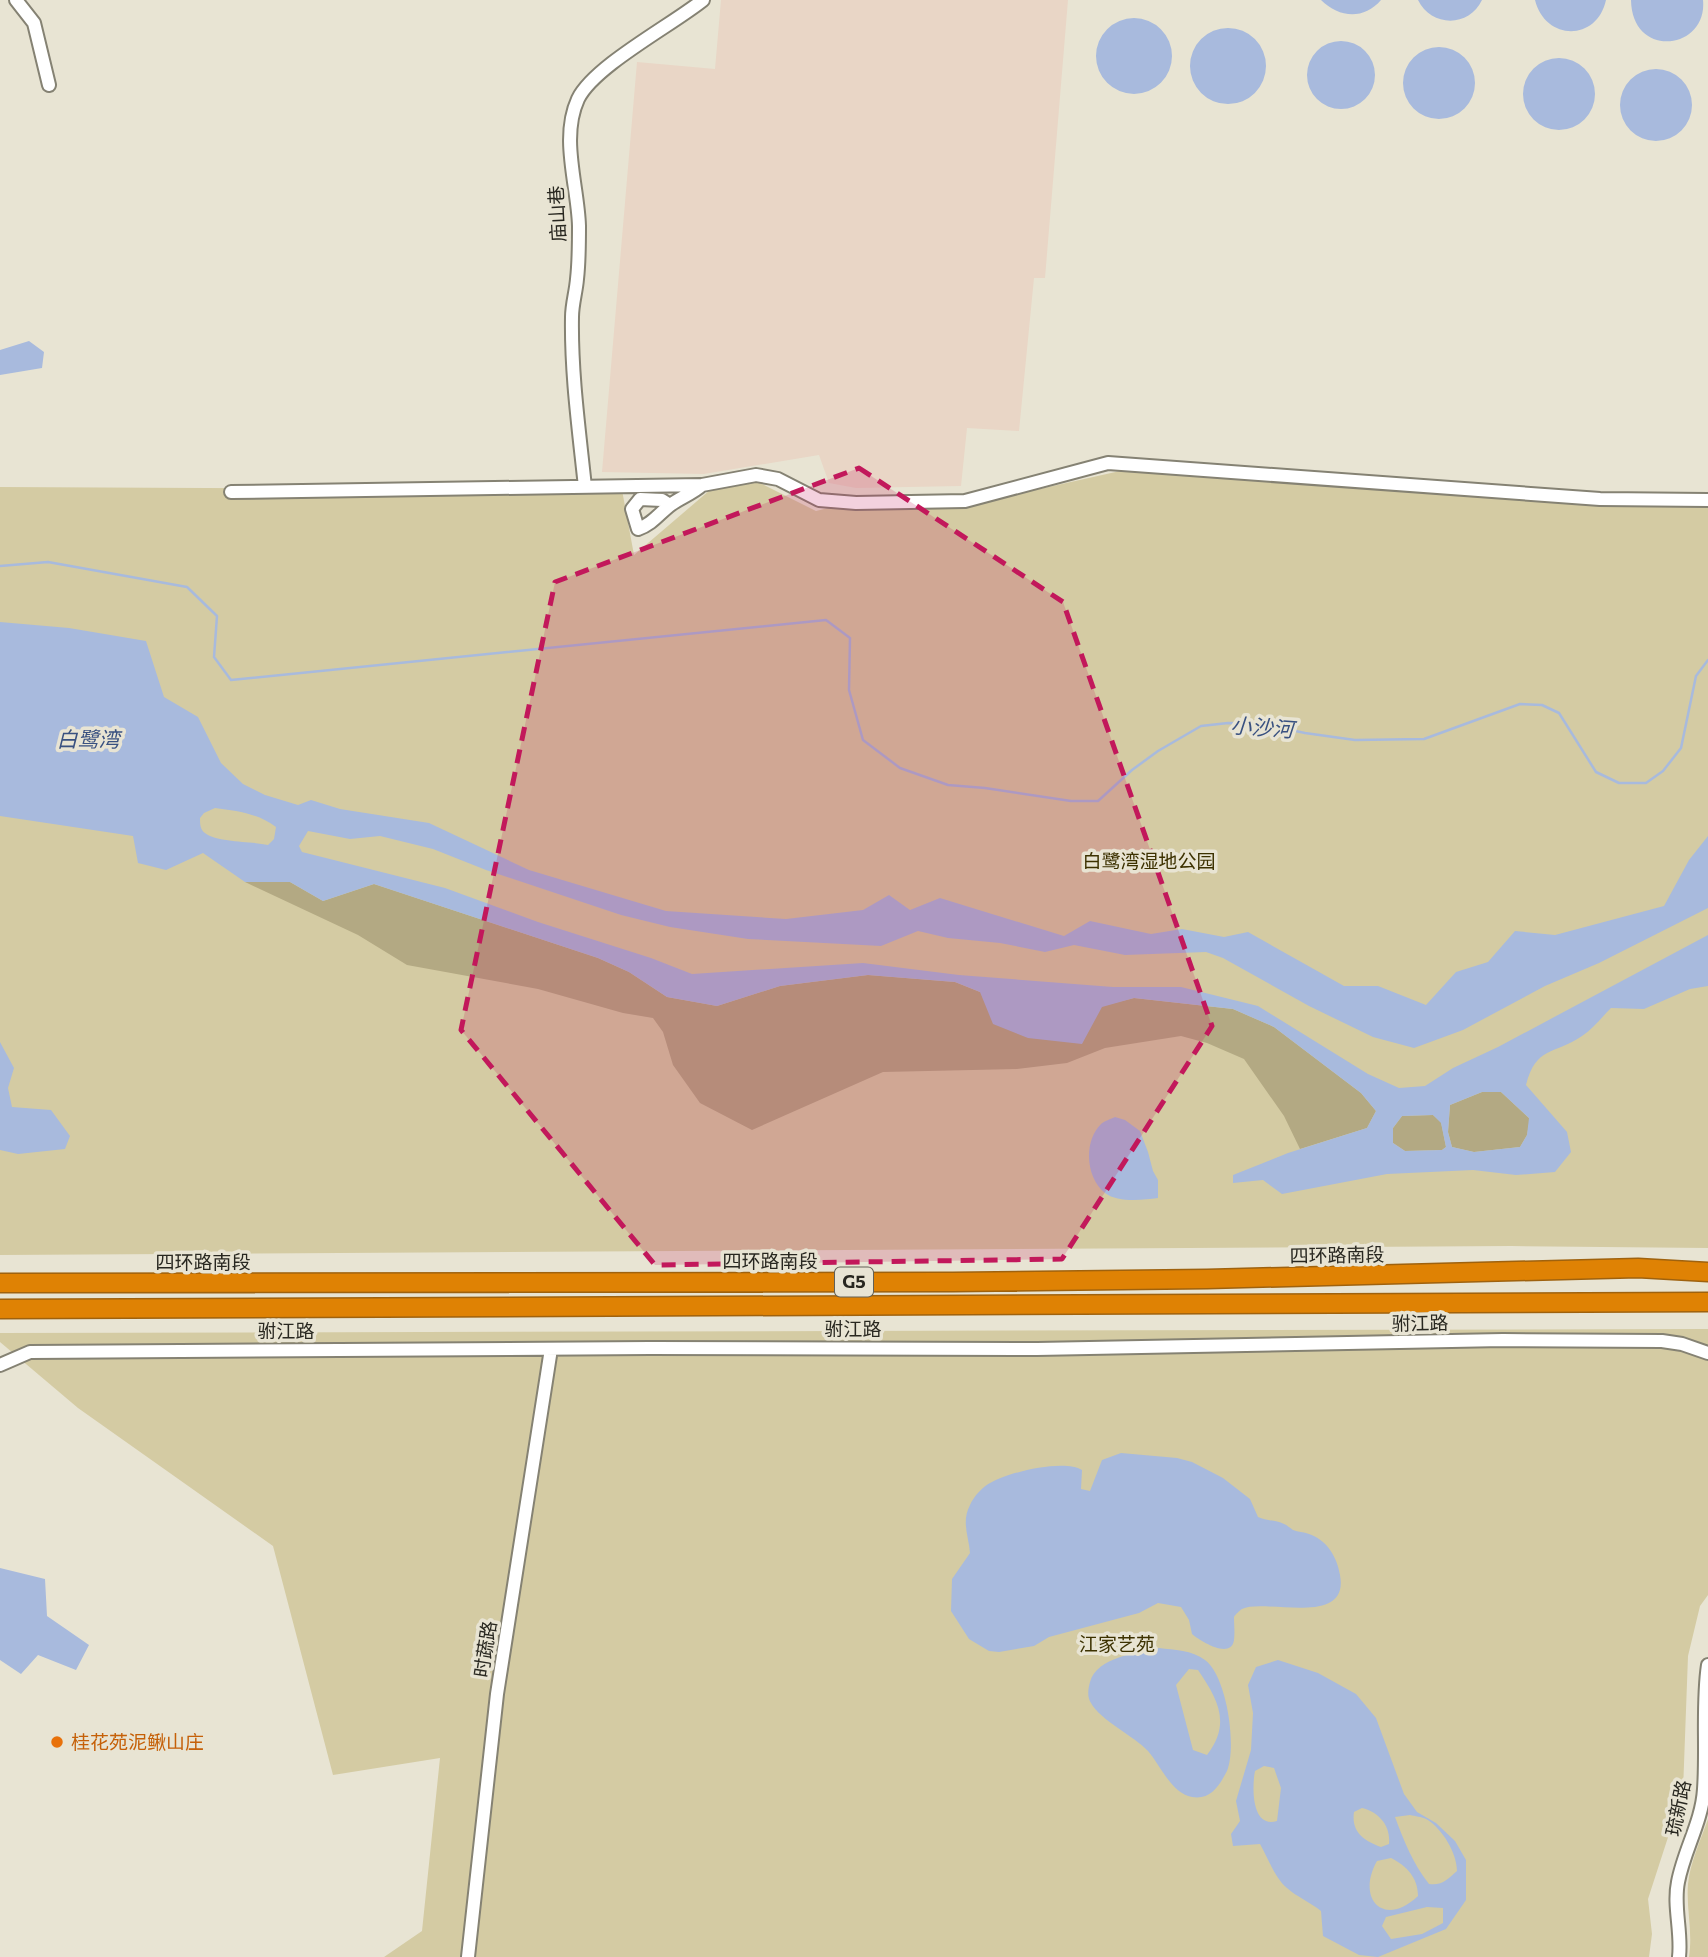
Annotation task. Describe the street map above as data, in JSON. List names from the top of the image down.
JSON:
{
  "streets": {
    "highway": ["四环路南段", "G5"],
    "street": [
      "庙山巷",
      "驸江路",
      "时蔬路",
      "琉新路"
    ]
  },
  "crossings": [
    ["驸江路", "时蔬路"]
  ],
  "water": ["小沙河", "白鹭湾"],
  "parks": ["白鹭湾湿地公园", "江家艺苑"],
  "places": ["桂花苑泥鳅山庄"]
}
